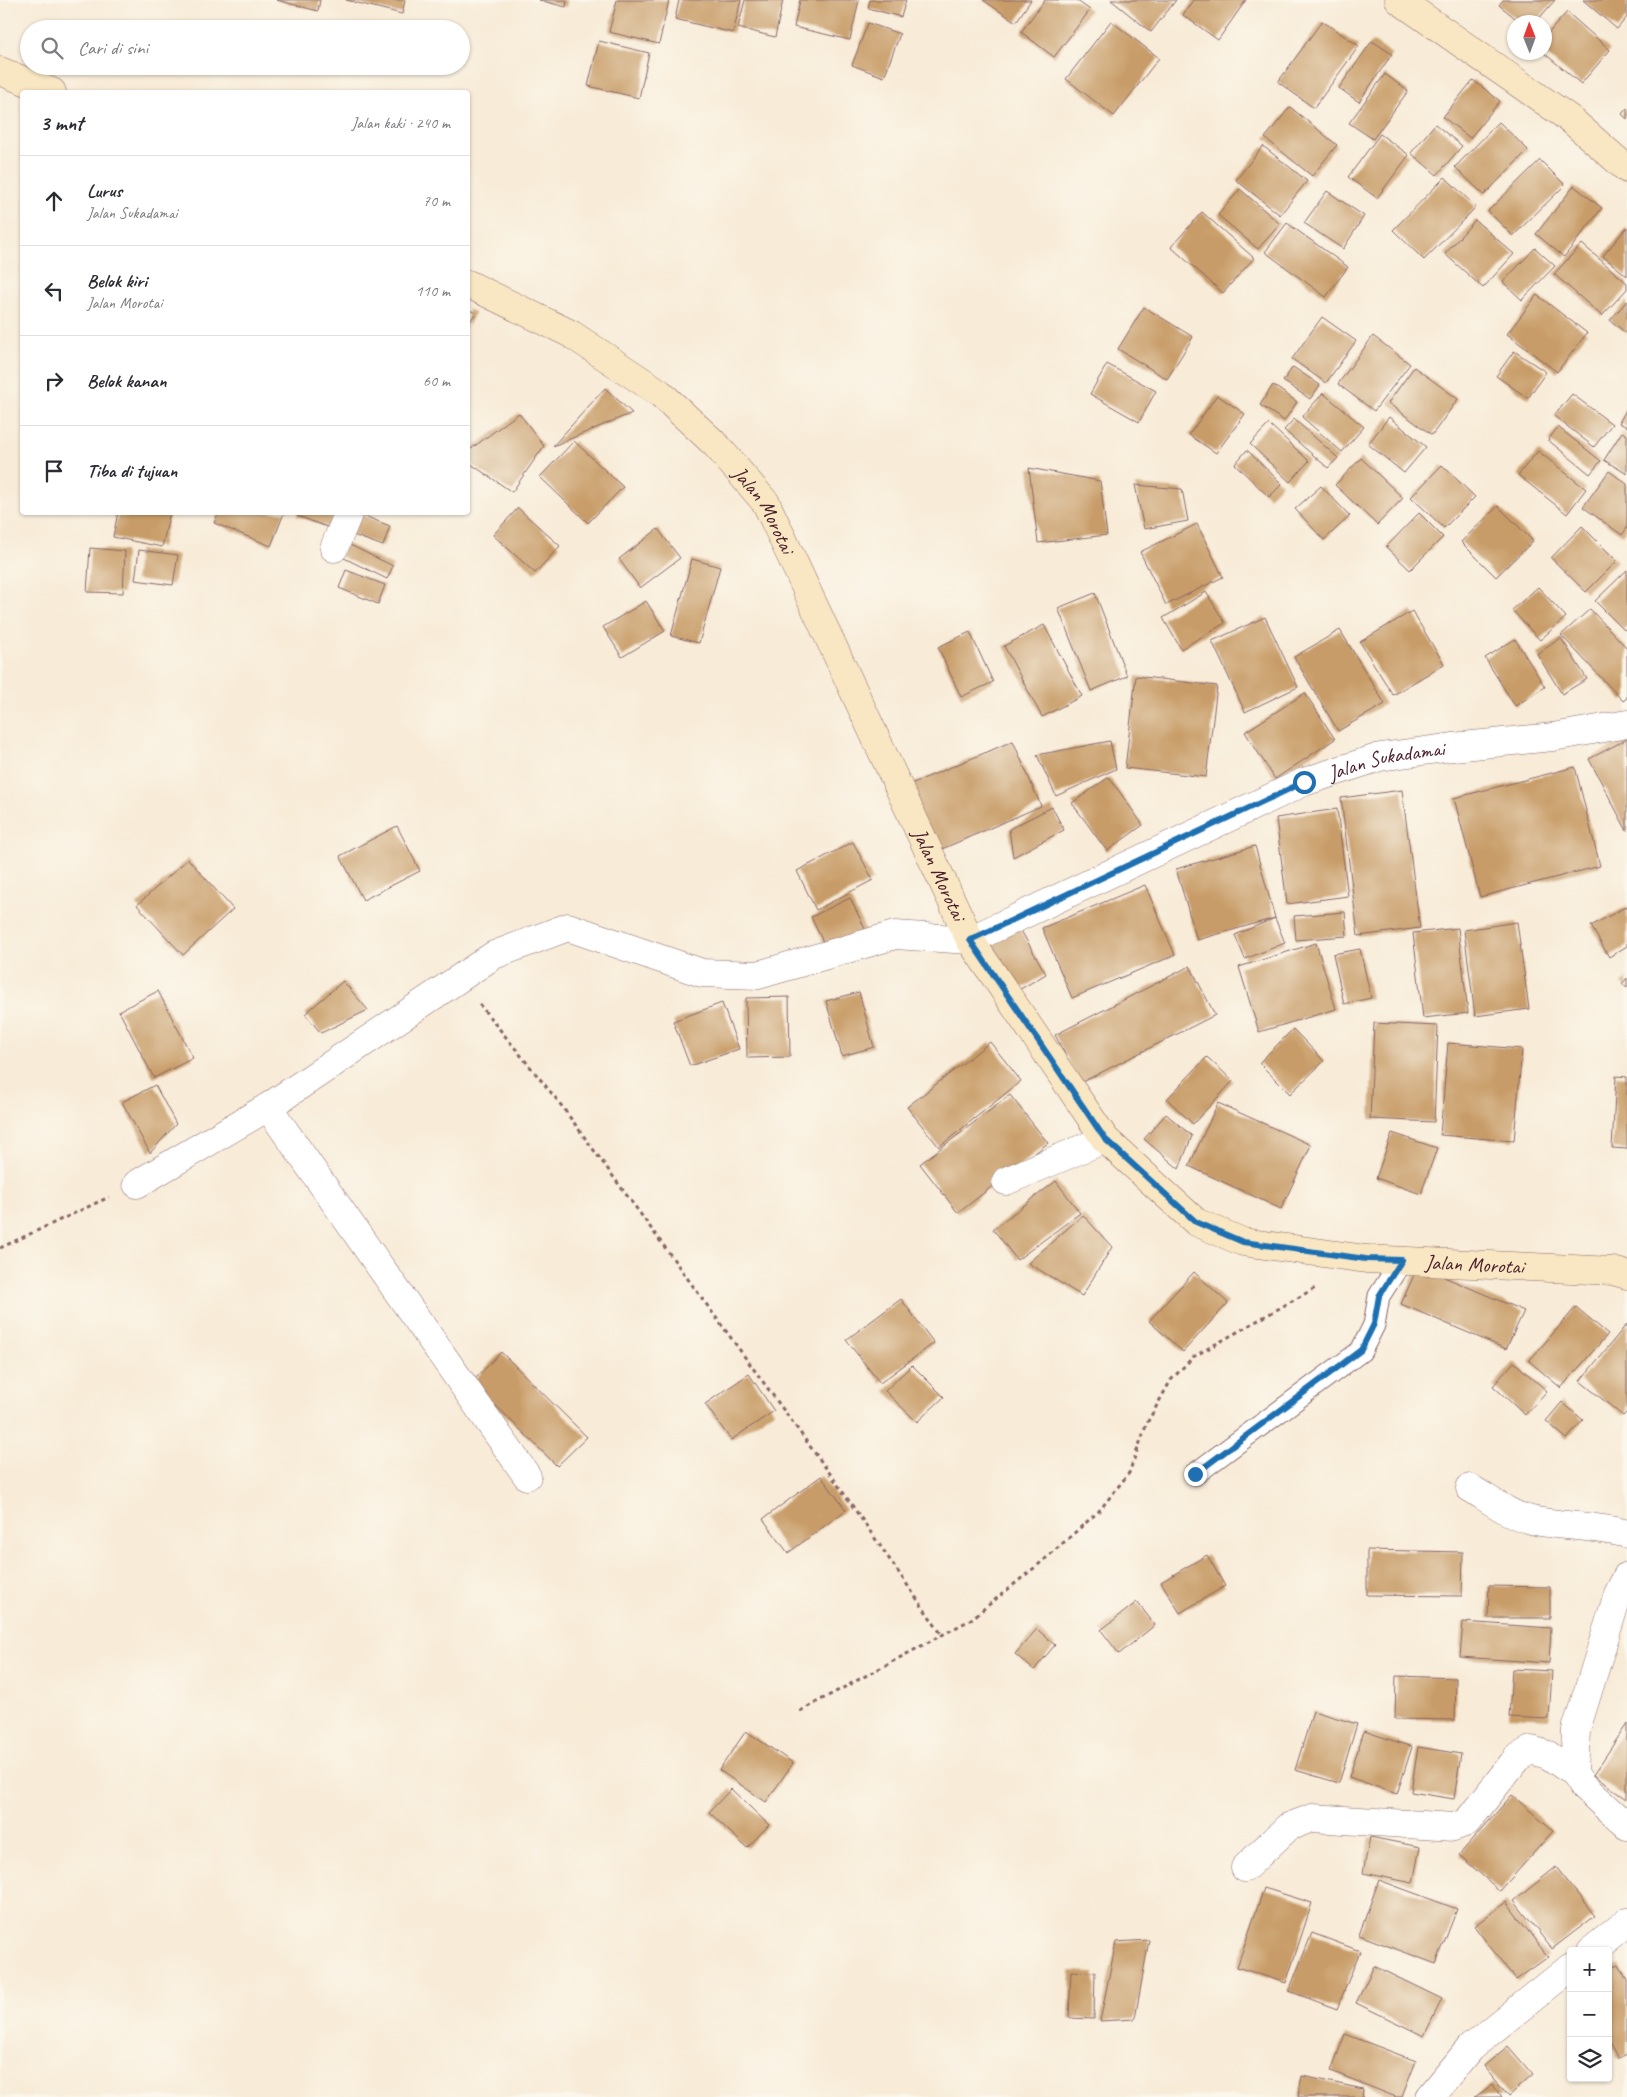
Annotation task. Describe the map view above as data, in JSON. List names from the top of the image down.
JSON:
{
  "streets": {
    "street": ["Jalan Morotai", "Jalan Sukadamai"]
  },
  "crossings": [
    ["Jalan Morotai", "Jalan Sukadamai"]
  ],
  "north": "top",
  "page": {
    "search": "Cari di sini",
    "heading": ["3 mnt", "Jalan kaki · 240 m"],
    "list": [
      ["Lurus", "Jalan Sukadamai", "70 m"],
      ["Belok kiri", "Jalan Morotai", "110 m"],
      ["Belok kanan", "60 m"],
      "Tiba di tujuan"
    ],
    "map_buttons": ["+", "−"]
  }
}
